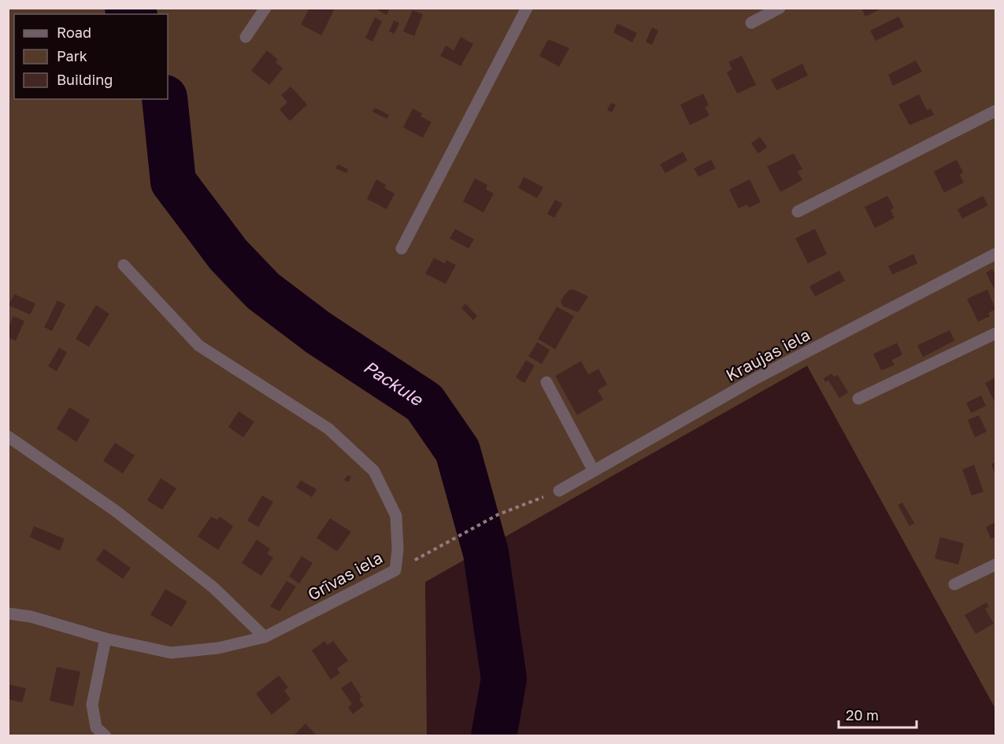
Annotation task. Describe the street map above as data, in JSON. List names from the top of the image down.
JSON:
{
  "streets": {
    "street": ["Kraujas iela", "Grīvas iela"]
  },
  "water": ["Packule"],
  "legend": ["Road", "Park", "Building"],
  "scale_bar": "20 m"
}
